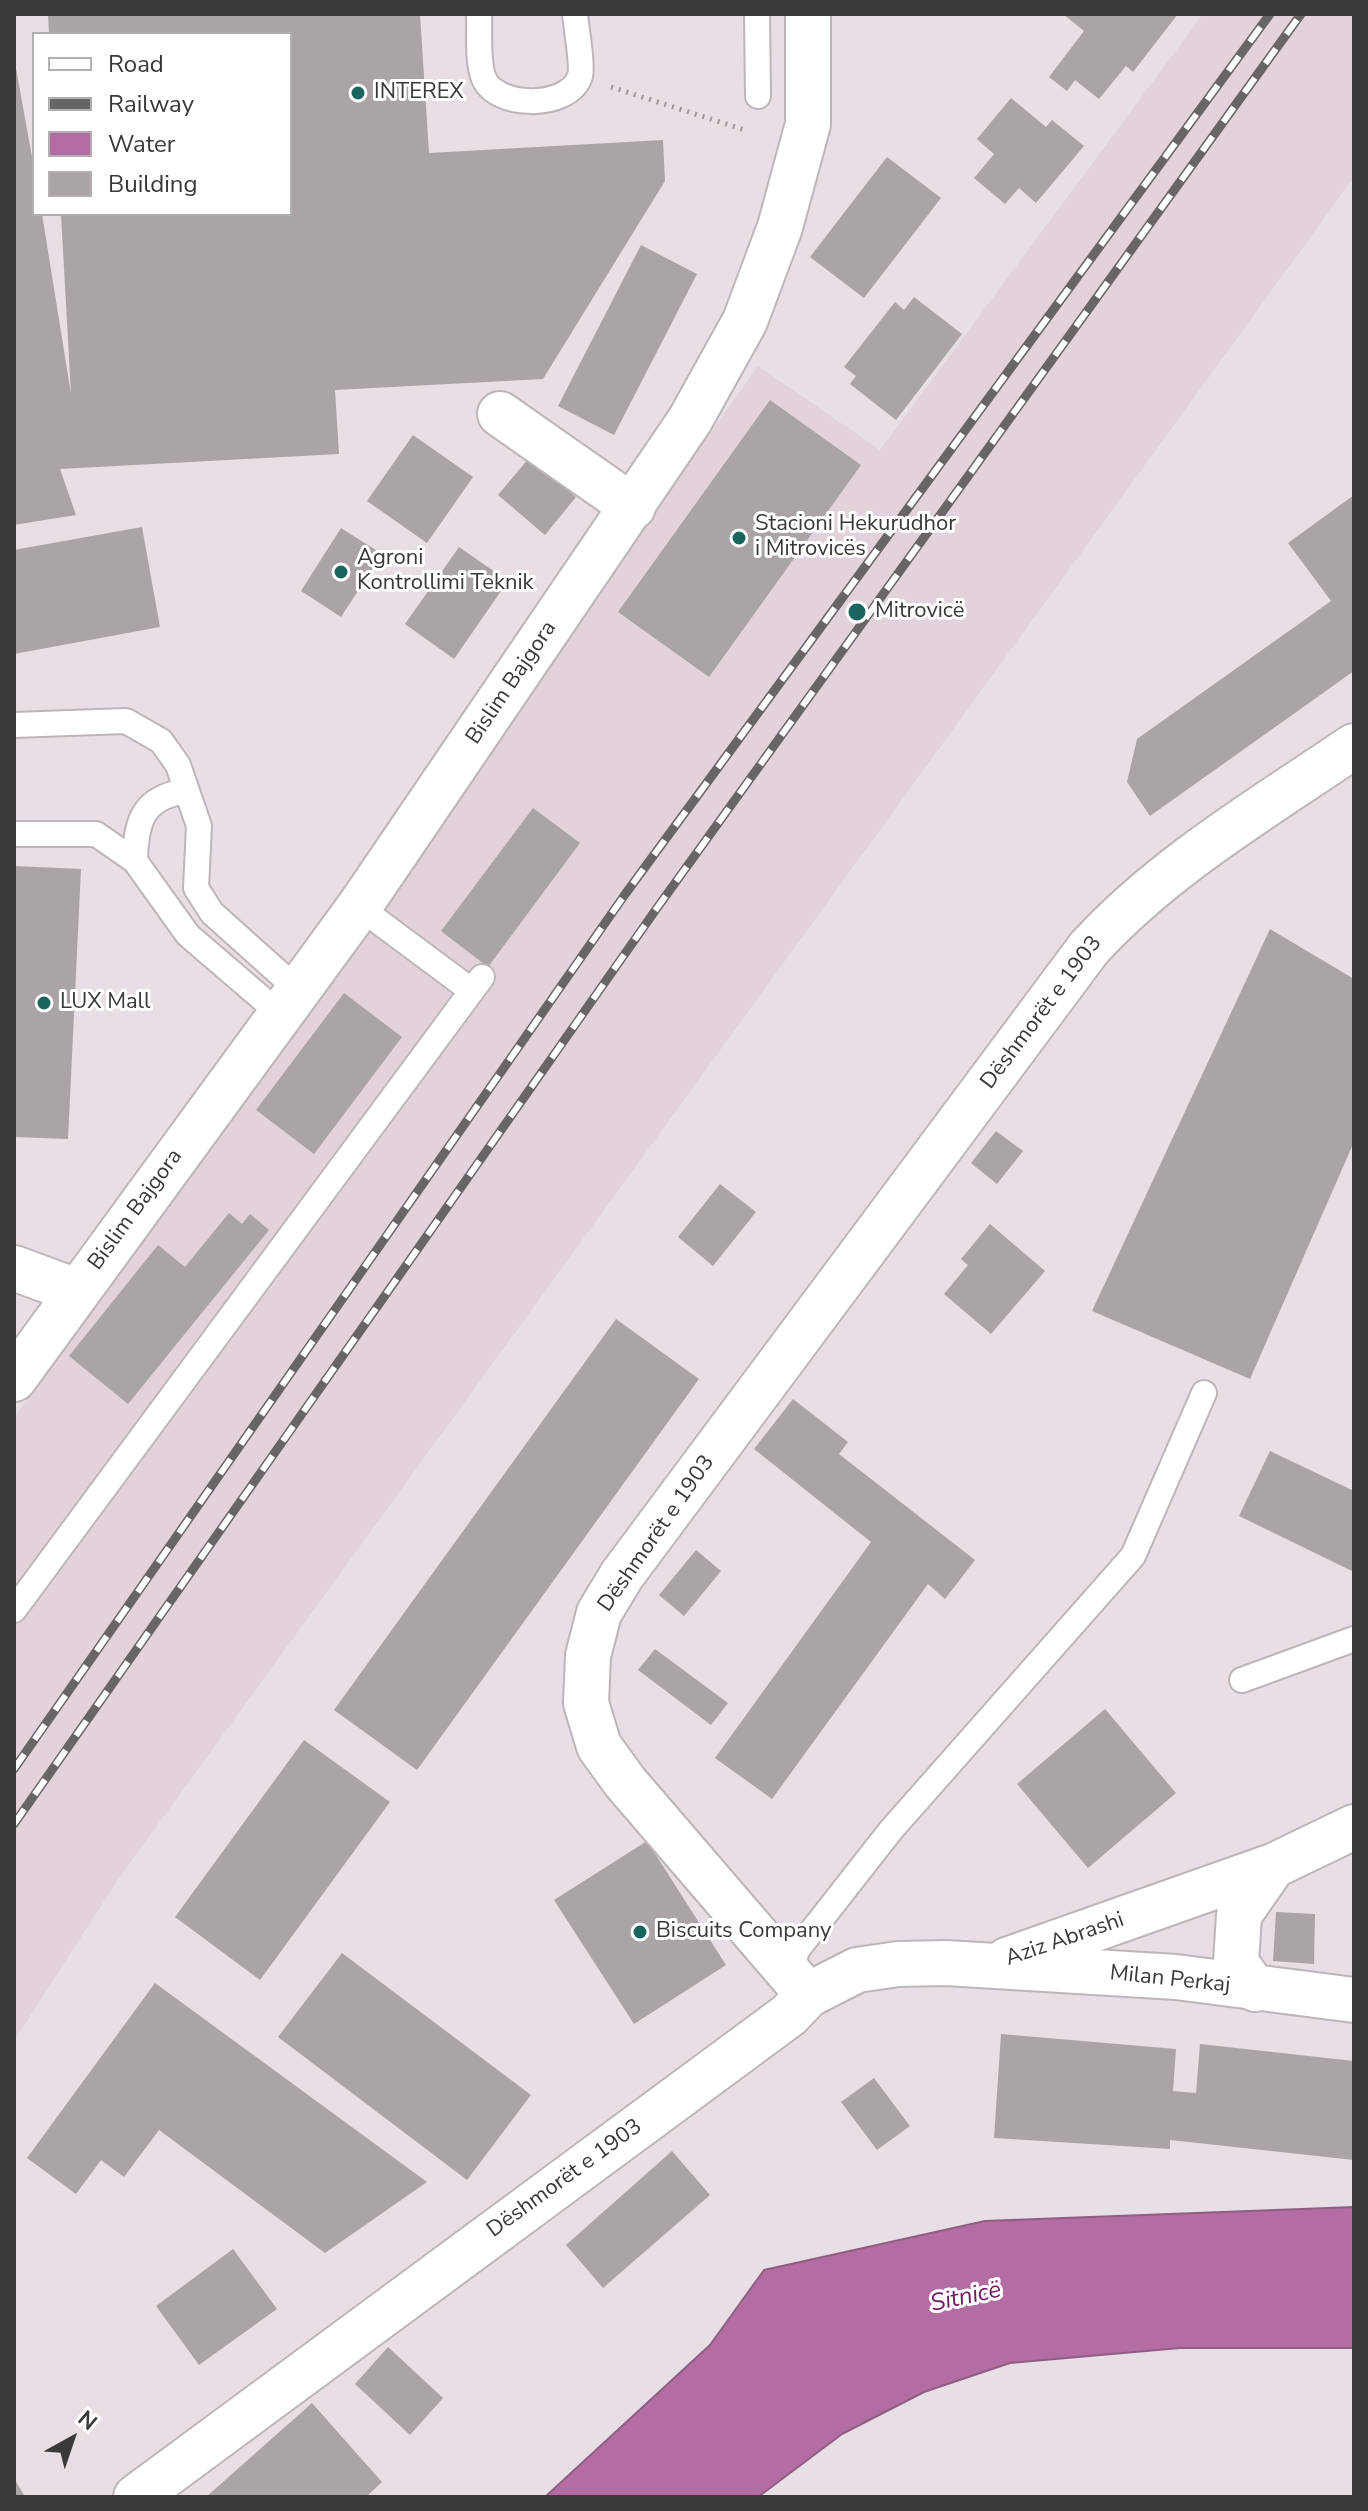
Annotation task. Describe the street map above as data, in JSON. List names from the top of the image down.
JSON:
{
  "streets": {
    "street": [
      "Bislim Bajgora",
      "Dëshmorët e 1903",
      "Aziz Abrashi",
      "Milan Perkaj"
    ]
  },
  "crossings": [
    ["Dëshmorët e 1903", "Aziz Abrashi"],
    ["Aziz Abrashi", "Milan Perkaj"]
  ],
  "water": ["Sitnicë"],
  "places": [
    "INTEREX",
    "Stacioni Hekurudhor i Mitrovicës",
    "Agroni Kontrollimi Teknik",
    "Mitrovicë",
    "LUX Mall",
    "Biscuits Company"
  ],
  "legend": [
    "Road",
    "Railway",
    "Water",
    "Building"
  ],
  "north": "top right"
}
